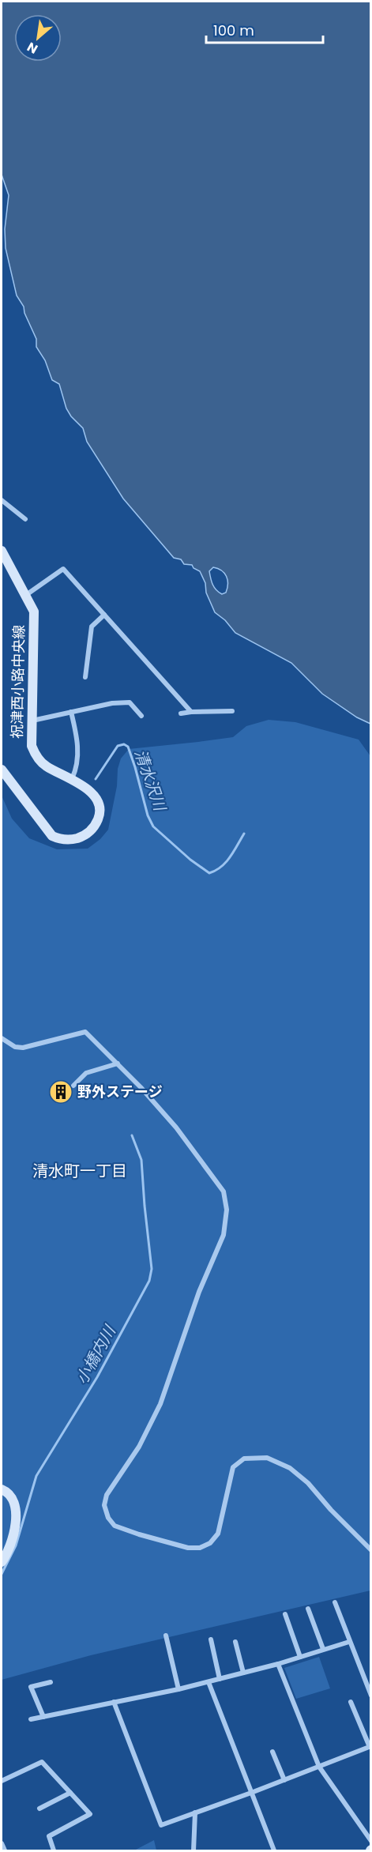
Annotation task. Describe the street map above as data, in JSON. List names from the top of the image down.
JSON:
{
  "streets": {
    "main road": ["祝津西小路中央線"]
  },
  "districts": ["清水町一丁目"],
  "water": ["清水沢川", "小橋内川"],
  "places": {
    "building": ["野外ステージ"]
  },
  "scale_bar": "100 m",
  "north": "bottom left"
}
